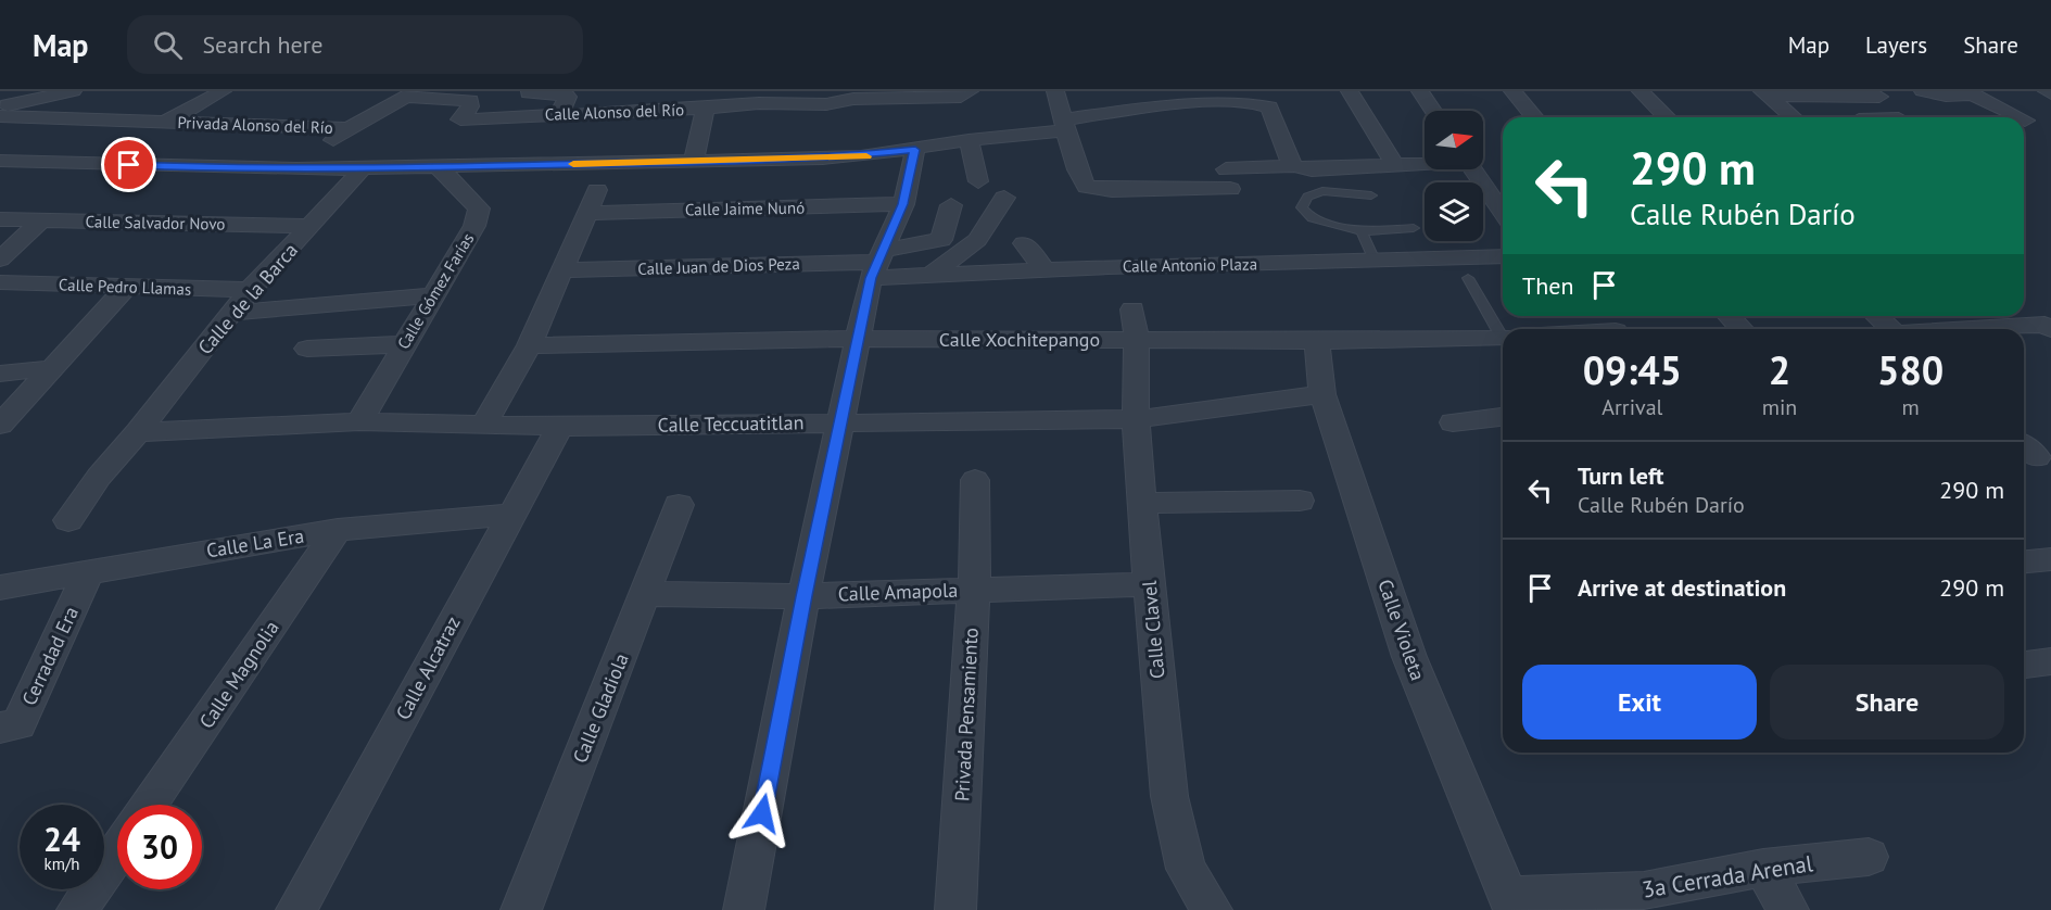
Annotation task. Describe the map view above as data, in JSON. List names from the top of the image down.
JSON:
{
  "streets": {
    "street": [
      "Calle Alonso del Río",
      "Privada Alonso del Río",
      "Calle Jaime Nunó",
      "Calle Salvador Novo",
      "Calle Antonio Plaza",
      "Calle Juan de Dios Peza",
      "Calle Pedro Llamas",
      "Calle Gómez Farías",
      "Calle de la Barca",
      "Calle Xochitepango",
      "Calle Teccuatitlan",
      "Calle La Era",
      "Calle Amapola",
      "Calle Clavel",
      "Calle Violeta",
      "Cerradad Era",
      "Calle Alcatraz",
      "Calle Magnolia",
      "Calle Gladiola",
      "Privada Pensamiento",
      "3a Cerrada Arenal"
    ]
  },
  "crossings": [
    ["Calle Salvador Novo", "Calle de la Barca"],
    ["Calle Antonio Plaza", "Calle Juan de Dios Peza"],
    ["Calle Pedro Llamas", "Calle de la Barca"],
    ["Calle Gómez Farías", "Calle Teccuatitlan"],
    ["Calle de la Barca", "Calle Teccuatitlan"],
    ["Calle Xochitepango", "Calle Clavel"],
    ["Calle Xochitepango", "Calle Violeta"],
    ["Calle Teccuatitlan", "Calle Clavel"],
    ["Calle Teccuatitlan", "Calle Violeta"],
    ["Calle Teccuatitlan", "Calle Alcatraz"],
    ["Calle La Era", "Cerradad Era"],
    ["Calle La Era", "Calle Alcatraz"],
    ["Calle La Era", "Calle Magnolia"],
    ["Calle Amapola", "Calle Clavel"],
    ["Calle Amapola", "Calle Gladiola"],
    ["Calle Amapola", "Privada Pensamiento"],
    ["Calle Violeta", "3a Cerrada Arenal"]
  ],
  "north": "right",
  "page": {
    "header": "Map",
    "search": "Search here",
    "nav": ["Map", "Layers", "Share"],
    "turn": ["290 m", "Calle Rubén Darío"],
    "then": "Then",
    "eta": [
      "09:45",
      "Arrival",
      "2",
      "min",
      "580",
      "m"
    ],
    "list": [
      {
        "name": "Turn left",
        "note": "Calle Rubén Darío",
        "value": "290 m"
      },
      {
        "name": "Arrive at destination",
        "value": "290 m"
      }
    ],
    "buttons": ["Exit", "Share"],
    "speed": "24 km/h",
    "limit": "30"
  }
}
